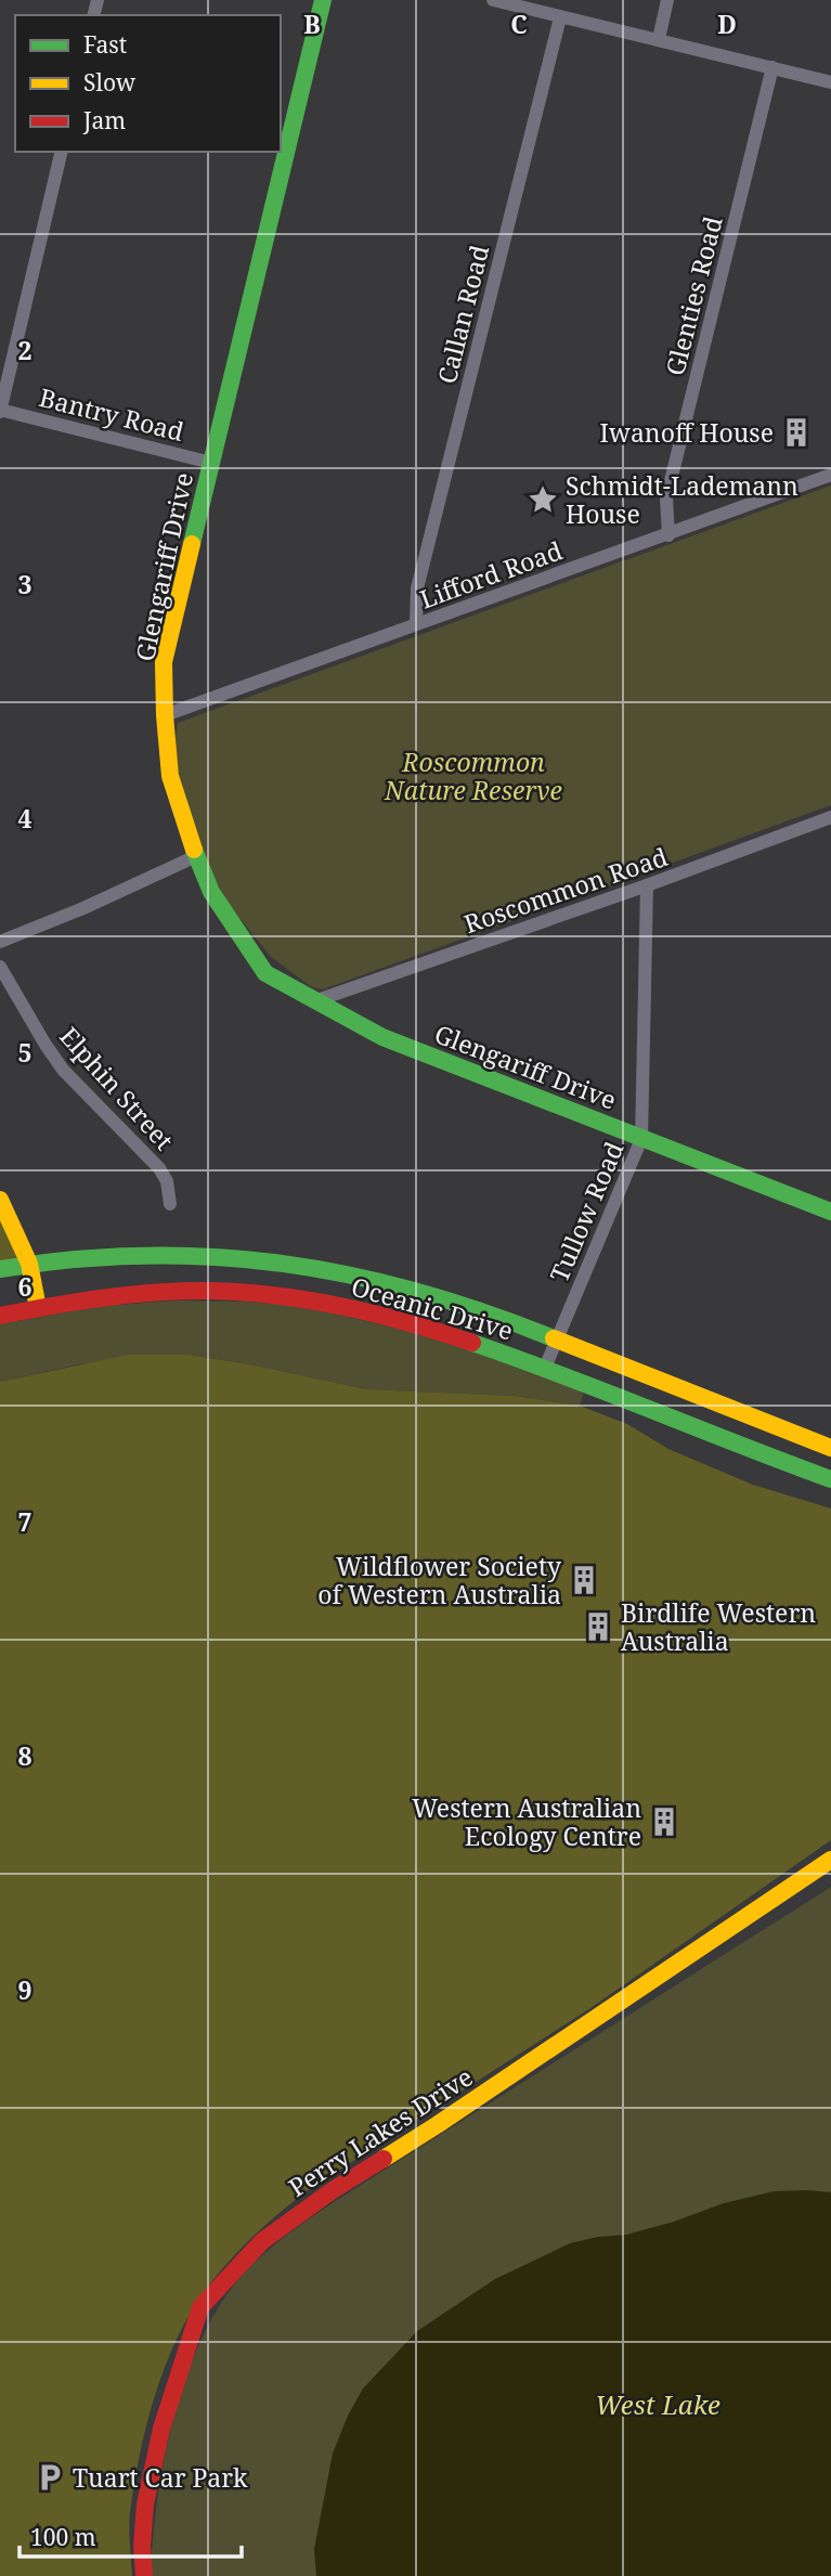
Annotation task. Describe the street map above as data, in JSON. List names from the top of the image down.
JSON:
{
  "streets": {
    "street": [
      "Glenties Road",
      "Callan Road",
      "Bantry Road",
      "Glengariff Drive",
      "Lifford Road",
      "Roscommon Road",
      "Elphin Street",
      "Tullow Road",
      "Oceanic Drive",
      "Perry Lakes Drive"
    ]
  },
  "crossings": [
    ["Glenties Road", "Lifford Road"],
    ["Callan Road", "Lifford Road"],
    ["Bantry Road", "Glengariff Drive"],
    ["Glengariff Drive", "Lifford Road"],
    ["Glengariff Drive", "Roscommon Road"],
    ["Glengariff Drive", "Tullow Road"],
    ["Roscommon Road", "Tullow Road"],
    ["Tullow Road", "Oceanic Drive"]
  ],
  "water": ["West Lake"],
  "parks": ["Roscommon Nature Reserve"],
  "places": {
    "building": [
      "Iwanoff House",
      "Wildflower Society of Western Australia",
      "Birdlife Western Australia",
      "Western Australian Ecology Centre"
    ],
    "place": ["Schmidt-Lademann House"],
    "parking": ["Tuart Car Park"]
  },
  "legend": ["Fast", "Slow", "Jam"],
  "scale_bar": "100 m",
  "grid": {
    "columns": ["B", "C", "D"],
    "rows": [
      "2",
      "3",
      "4",
      "5",
      "6",
      "7",
      "8",
      "9"
    ]
  }
}
